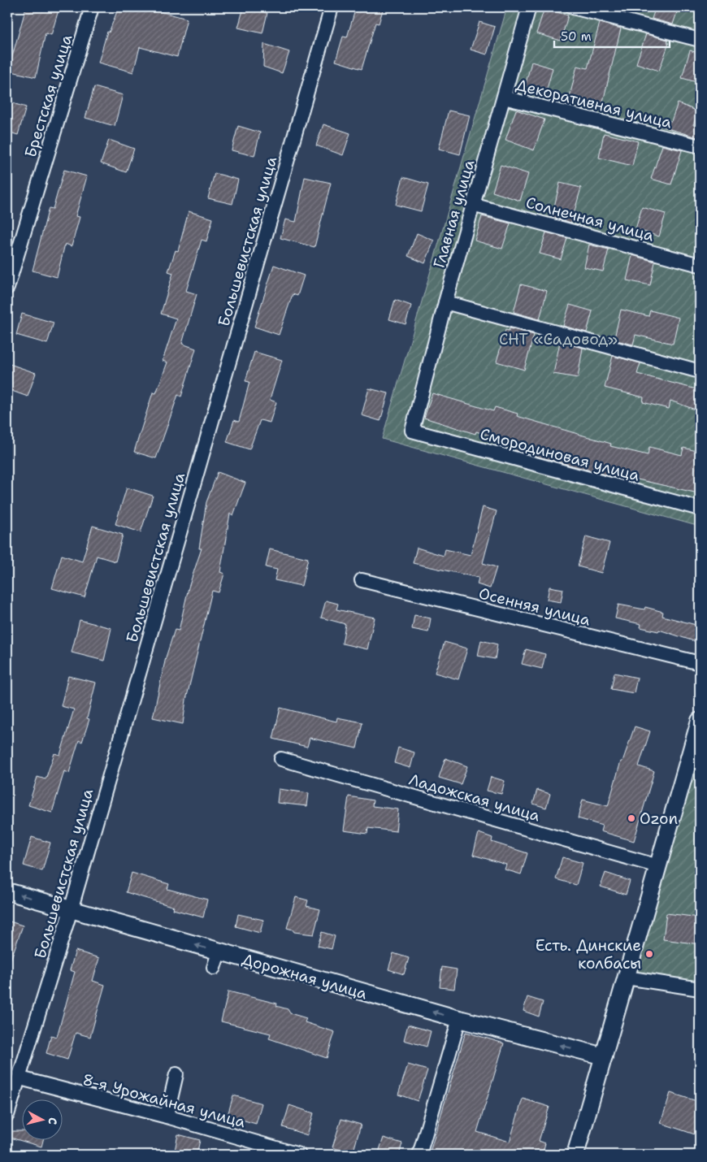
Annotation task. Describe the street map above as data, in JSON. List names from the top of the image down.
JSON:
{
  "streets": {
    "street": [
      "Брестская улица",
      "Декоративная улица",
      "Главная улица",
      "Солнечная улица",
      "Большевистская улица",
      "Смородиновая улица",
      "Осенняя улица",
      "Ладожская улица",
      "Дорожная улица",
      "8-я Урожайная улица"
    ]
  },
  "crossings": [
    ["Декоративная улица", "Главная улица"],
    ["Главная улица", "Солнечная улица"],
    ["Главная улица", "Смородиновая улица"],
    ["Большевистская улица", "Дорожная улица"],
    ["Большевистская улица", "8-я Урожайная улица"]
  ],
  "one_way": ["Дорожная улица"],
  "parks": ["СНТ «Садовод»"],
  "places": ["Ozon", "Есть. Динские колбасы"],
  "scale_bar": "50 m",
  "north": "right"
}
